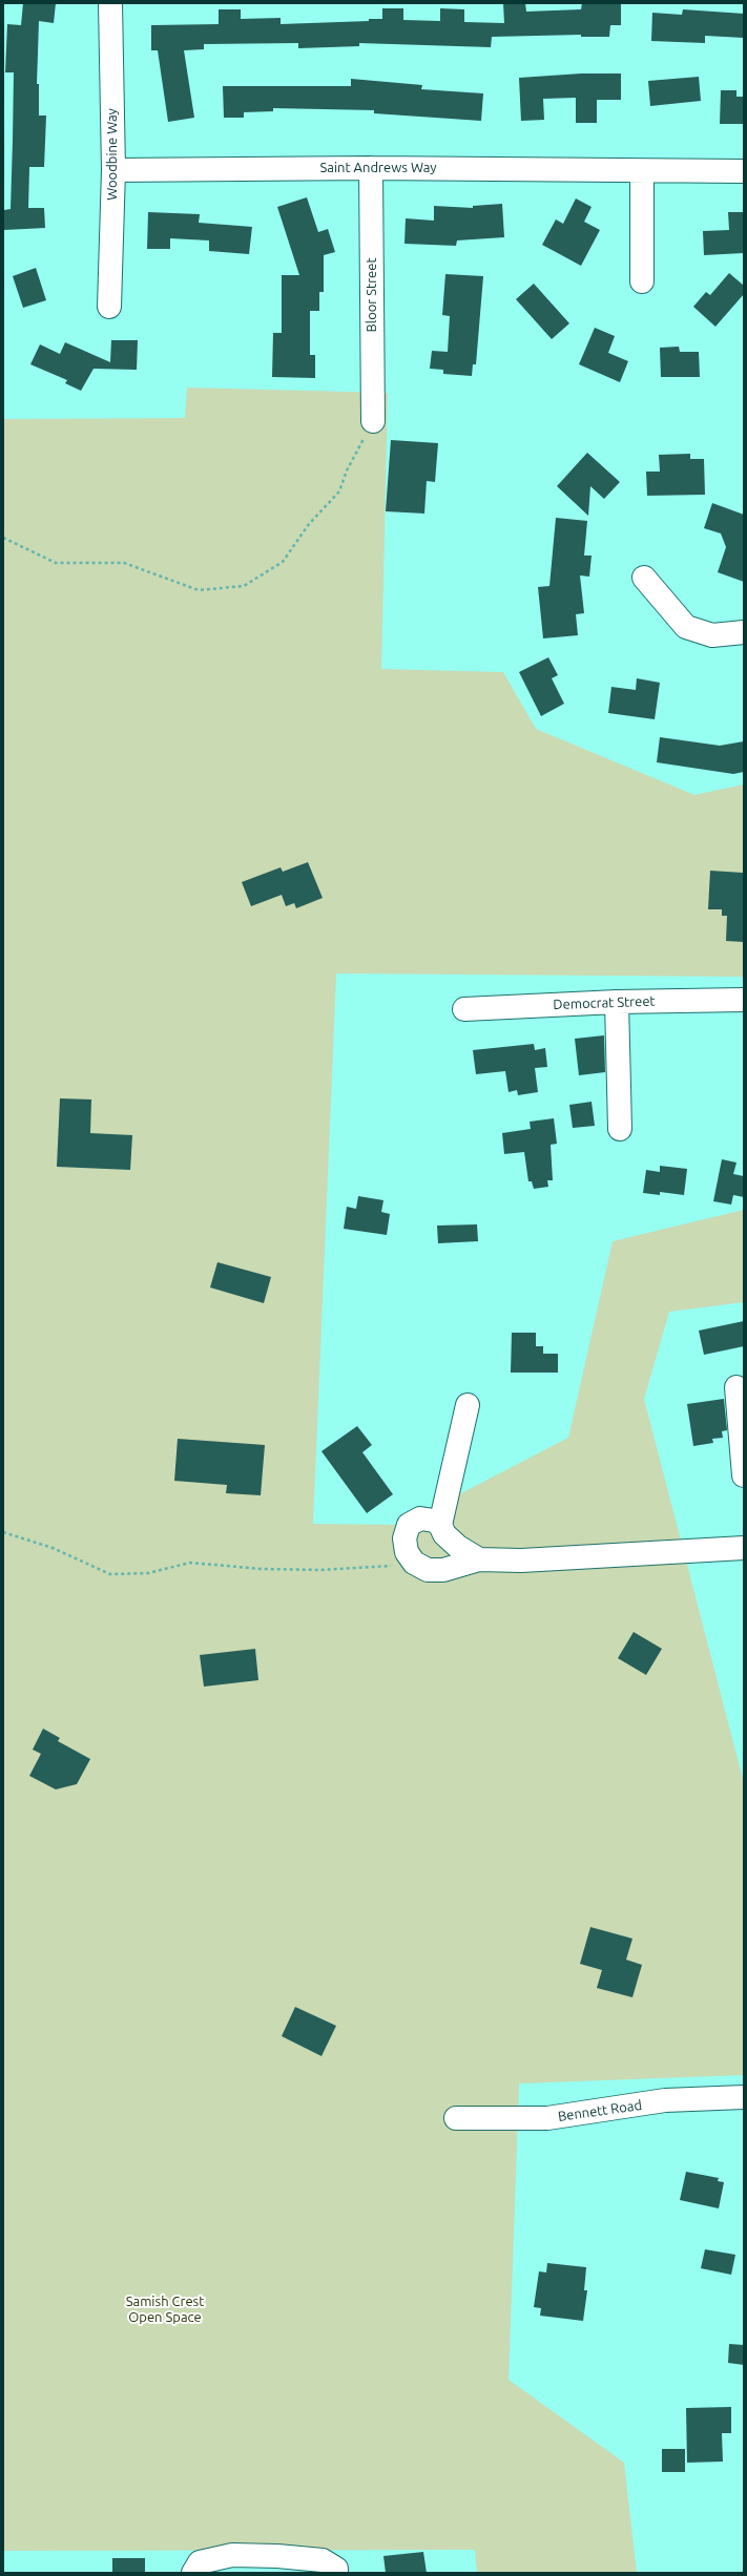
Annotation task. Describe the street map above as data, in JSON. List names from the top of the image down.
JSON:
{
  "streets": {
    "street": [
      "Woodbine Way",
      "Saint Andrews Way",
      "Bloor Street",
      "Democrat Street",
      "Bennett Road"
    ]
  },
  "crossings": [
    ["Woodbine Way", "Saint Andrews Way"],
    ["Saint Andrews Way", "Bloor Street"]
  ],
  "parks": ["Samish Crest Open Space"]
}
